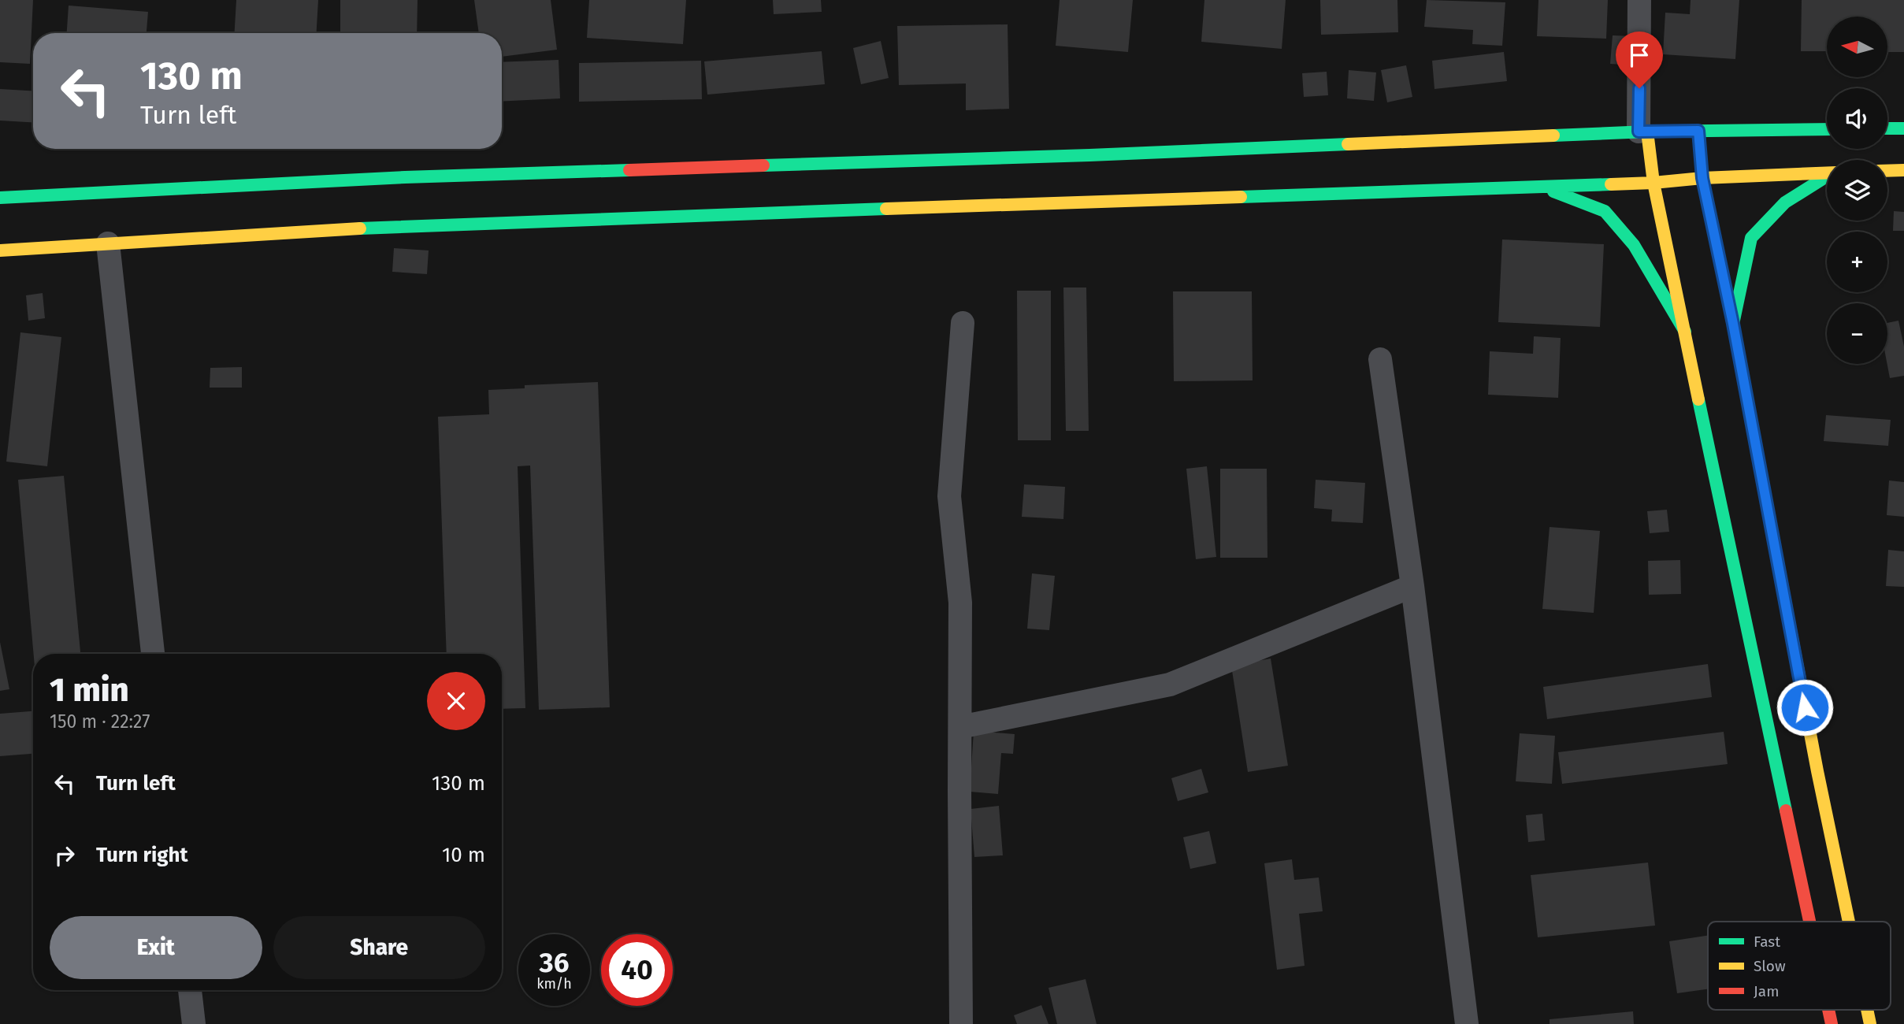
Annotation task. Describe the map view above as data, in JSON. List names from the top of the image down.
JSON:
{
  "legend": ["Fast", "Slow", "Jam"],
  "north": "left",
  "page": {
    "map_buttons": ["+", "−"],
    "turn": ["130 m", "Turn left"],
    "heading": ["1 min", "150 m · 22:27"],
    "list": [
      {
        "name": "Turn left",
        "value": "130 m"
      },
      {
        "name": "Turn right",
        "value": "10 m"
      }
    ],
    "buttons": ["Exit", "Share"],
    "speed": "36 km/h",
    "limit": "40"
  }
}
